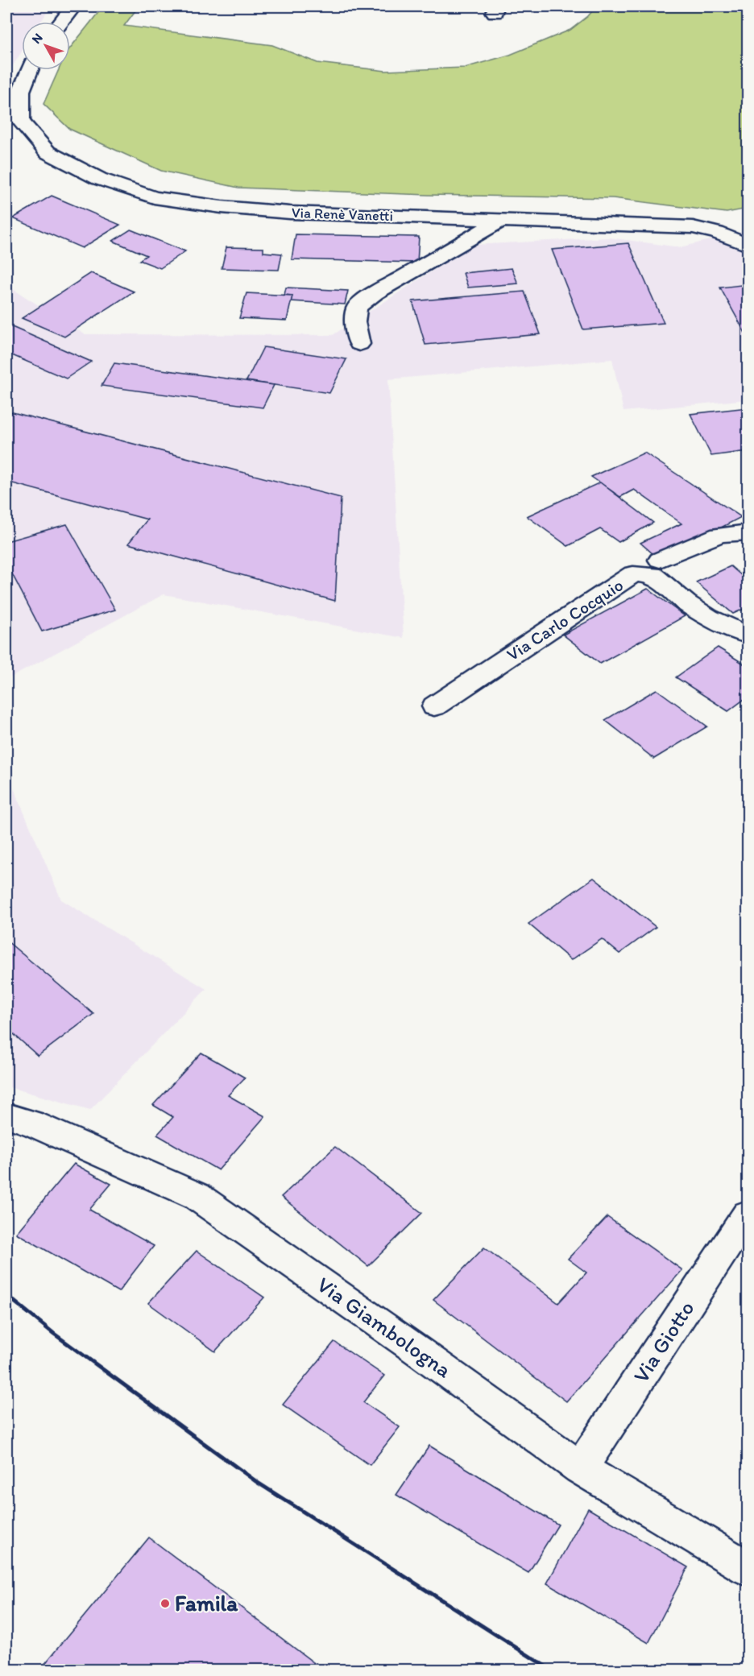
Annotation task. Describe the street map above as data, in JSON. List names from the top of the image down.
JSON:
{
  "streets": {
    "street": [
      "Via Renè Vanetti",
      "Via Carlo Cocquio",
      "Via Giambologna",
      "Via Giotto"
    ]
  },
  "crossings": [
    ["Via Giambologna", "Via Giotto"]
  ],
  "places": ["Famila"],
  "north": "top left"
}
